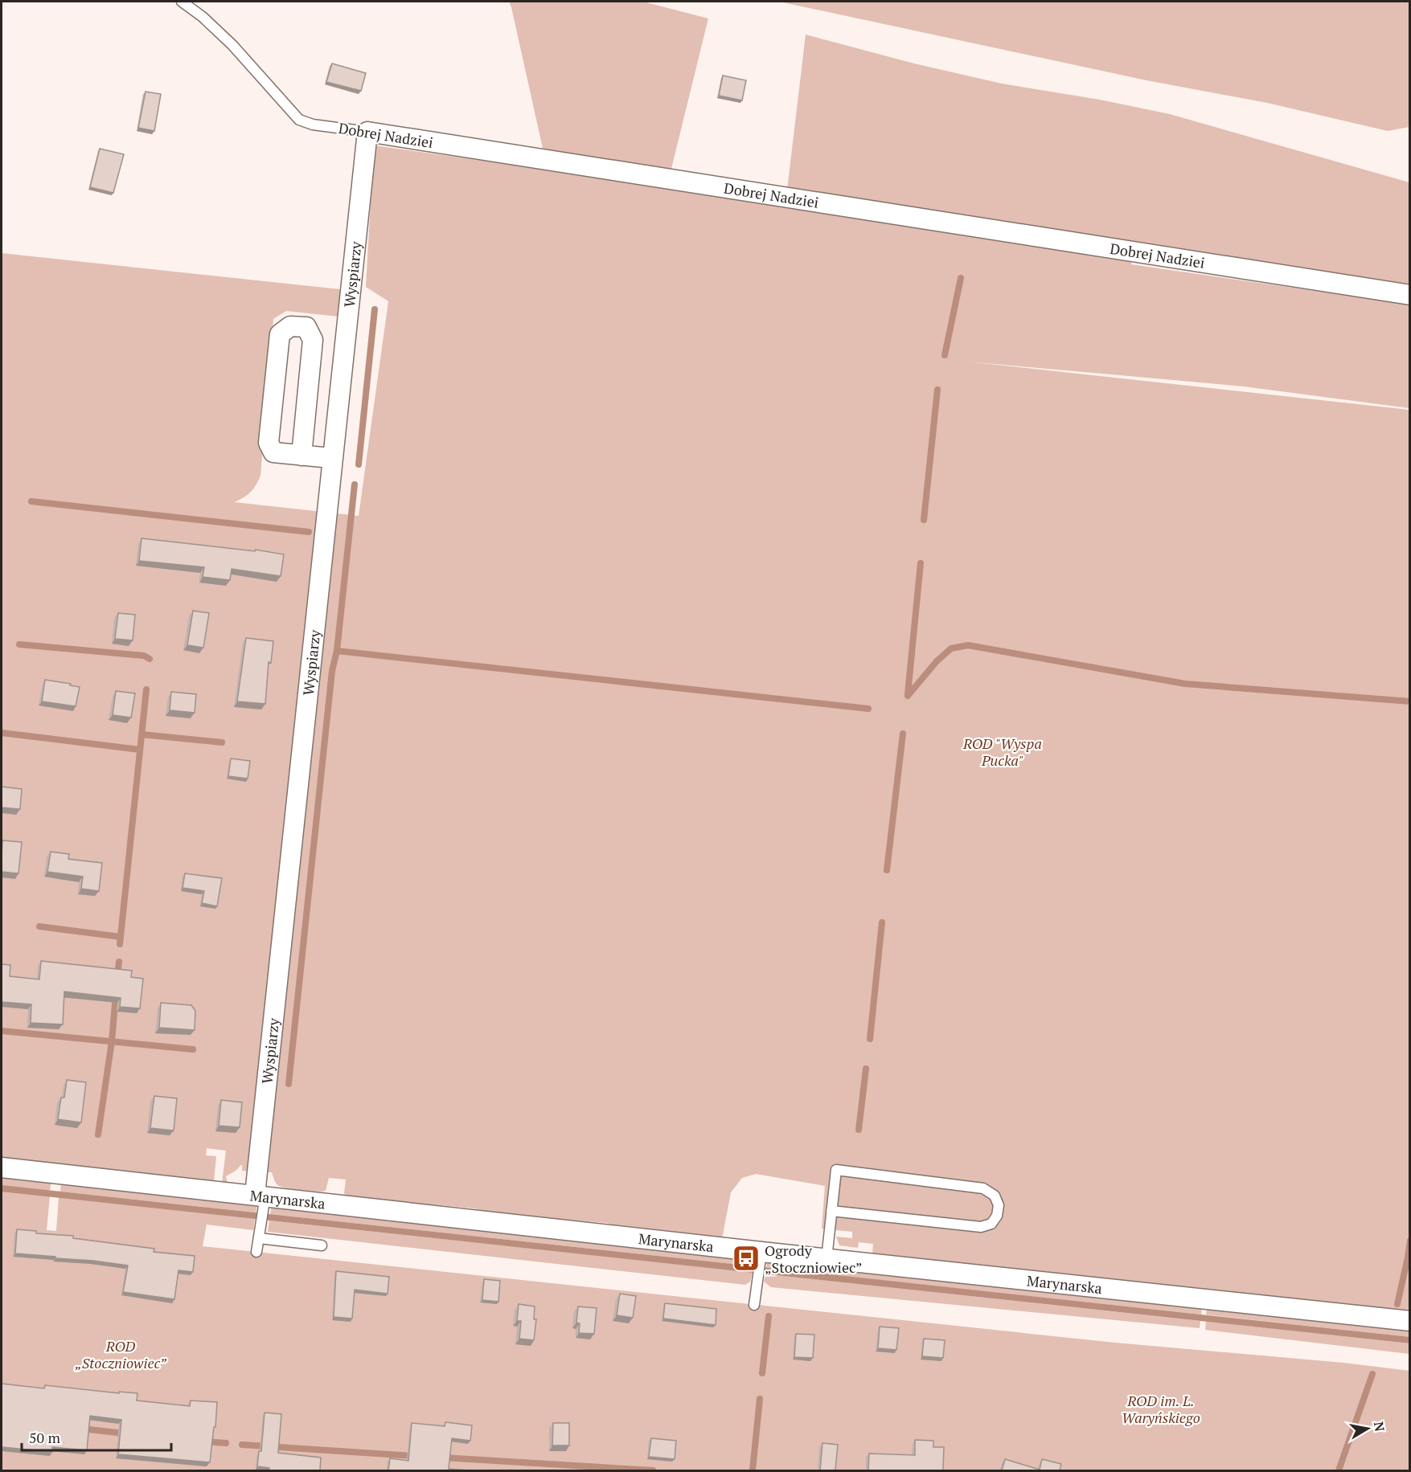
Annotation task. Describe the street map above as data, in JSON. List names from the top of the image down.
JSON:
{
  "streets": {
    "street": ["Dobrej Nadziei", "Wyspiarzy", "Marynarska"]
  },
  "crossings": [
    ["Dobrej Nadziei", "Wyspiarzy"],
    ["Wyspiarzy", "Marynarska"]
  ],
  "parks": ["ROD \"Wyspa Pucka\"", "ROD „Stoczniowiec”", "ROD im. L. Waryńskiego"],
  "places": {
    "bus stop": ["Ogrody „Stoczniowiec”"]
  },
  "scale_bar": "50 m",
  "north": "right"
}
